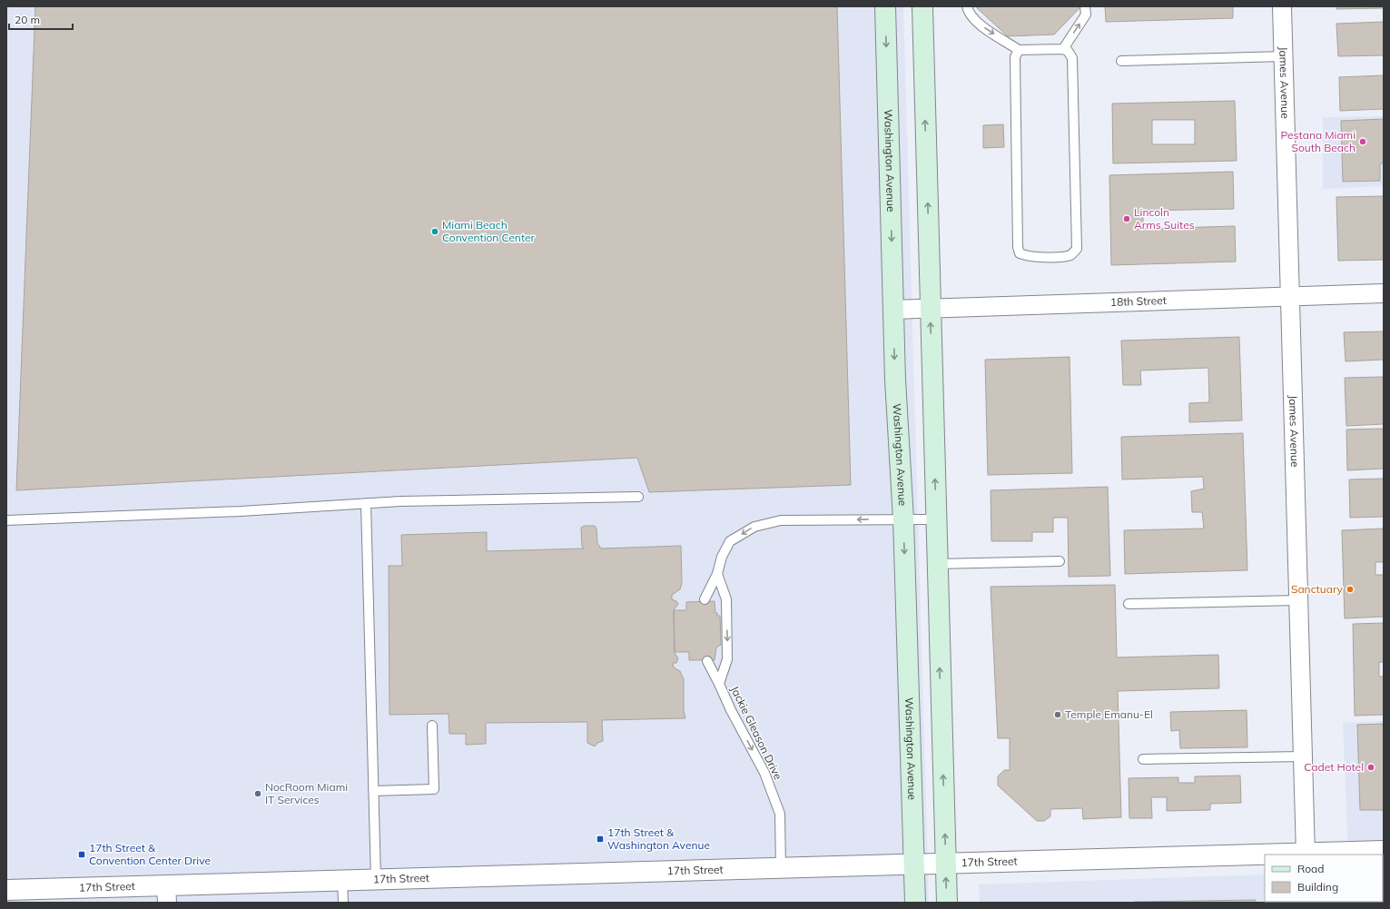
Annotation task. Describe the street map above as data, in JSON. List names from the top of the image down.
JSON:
{
  "streets": {
    "main road": ["Washington Avenue"],
    "street": ["James Avenue", "18th Street", "17th Street"],
    "lane": ["Jackie Gleason Drive"]
  },
  "crossings": [
    ["James Avenue", "18th Street"],
    ["James Avenue", "17th Street"],
    ["Washington Avenue", "18th Street"],
    ["Washington Avenue", "17th Street"],
    ["Jackie Gleason Drive", "17th Street"]
  ],
  "one_way": ["Jackie Gleason Drive"],
  "places": {
    "other": [
      "Pestana Miami South Beach",
      "Lincoln Arms Suites",
      "Miami Beach Convention Center",
      "Sanctuary",
      "Temple Emanu-El",
      "Cadet Hotel",
      "NocRoom Miami IT Services"
    ],
    "transit": ["17th Street & Washington Avenue", "17th Street & Convention Center Drive"]
  },
  "legend": ["Road", "Building"],
  "scale_bar": "20 m"
}
